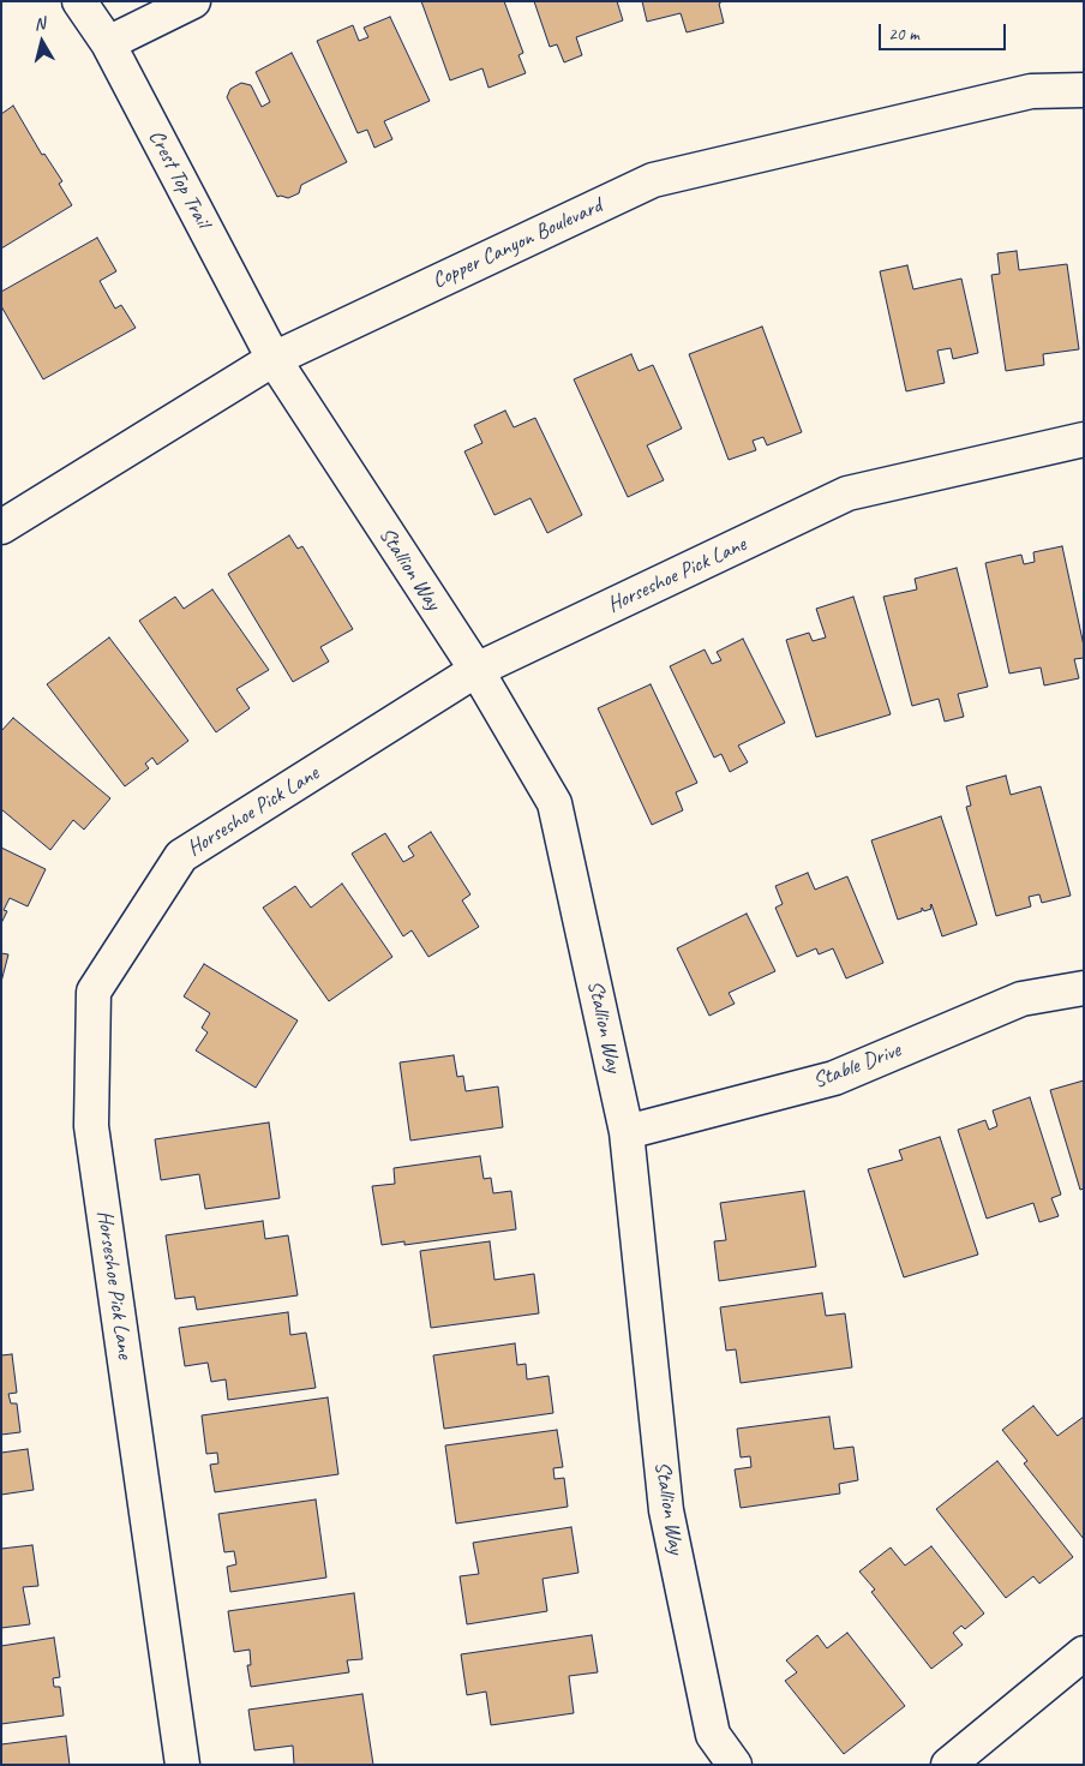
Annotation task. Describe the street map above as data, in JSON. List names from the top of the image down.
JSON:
{
  "streets": {
    "street": [
      "Crest Top Trail",
      "Copper Canyon Boulevard",
      "Stallion Way",
      "Horseshoe Pick Lane",
      "Stable Drive"
    ]
  },
  "crossings": [
    ["Crest Top Trail", "Copper Canyon Boulevard"],
    ["Crest Top Trail", "Stallion Way"],
    ["Copper Canyon Boulevard", "Stallion Way"],
    ["Stallion Way", "Horseshoe Pick Lane"],
    ["Stallion Way", "Stable Drive"]
  ],
  "scale_bar": "20 m",
  "north": "top"
}
